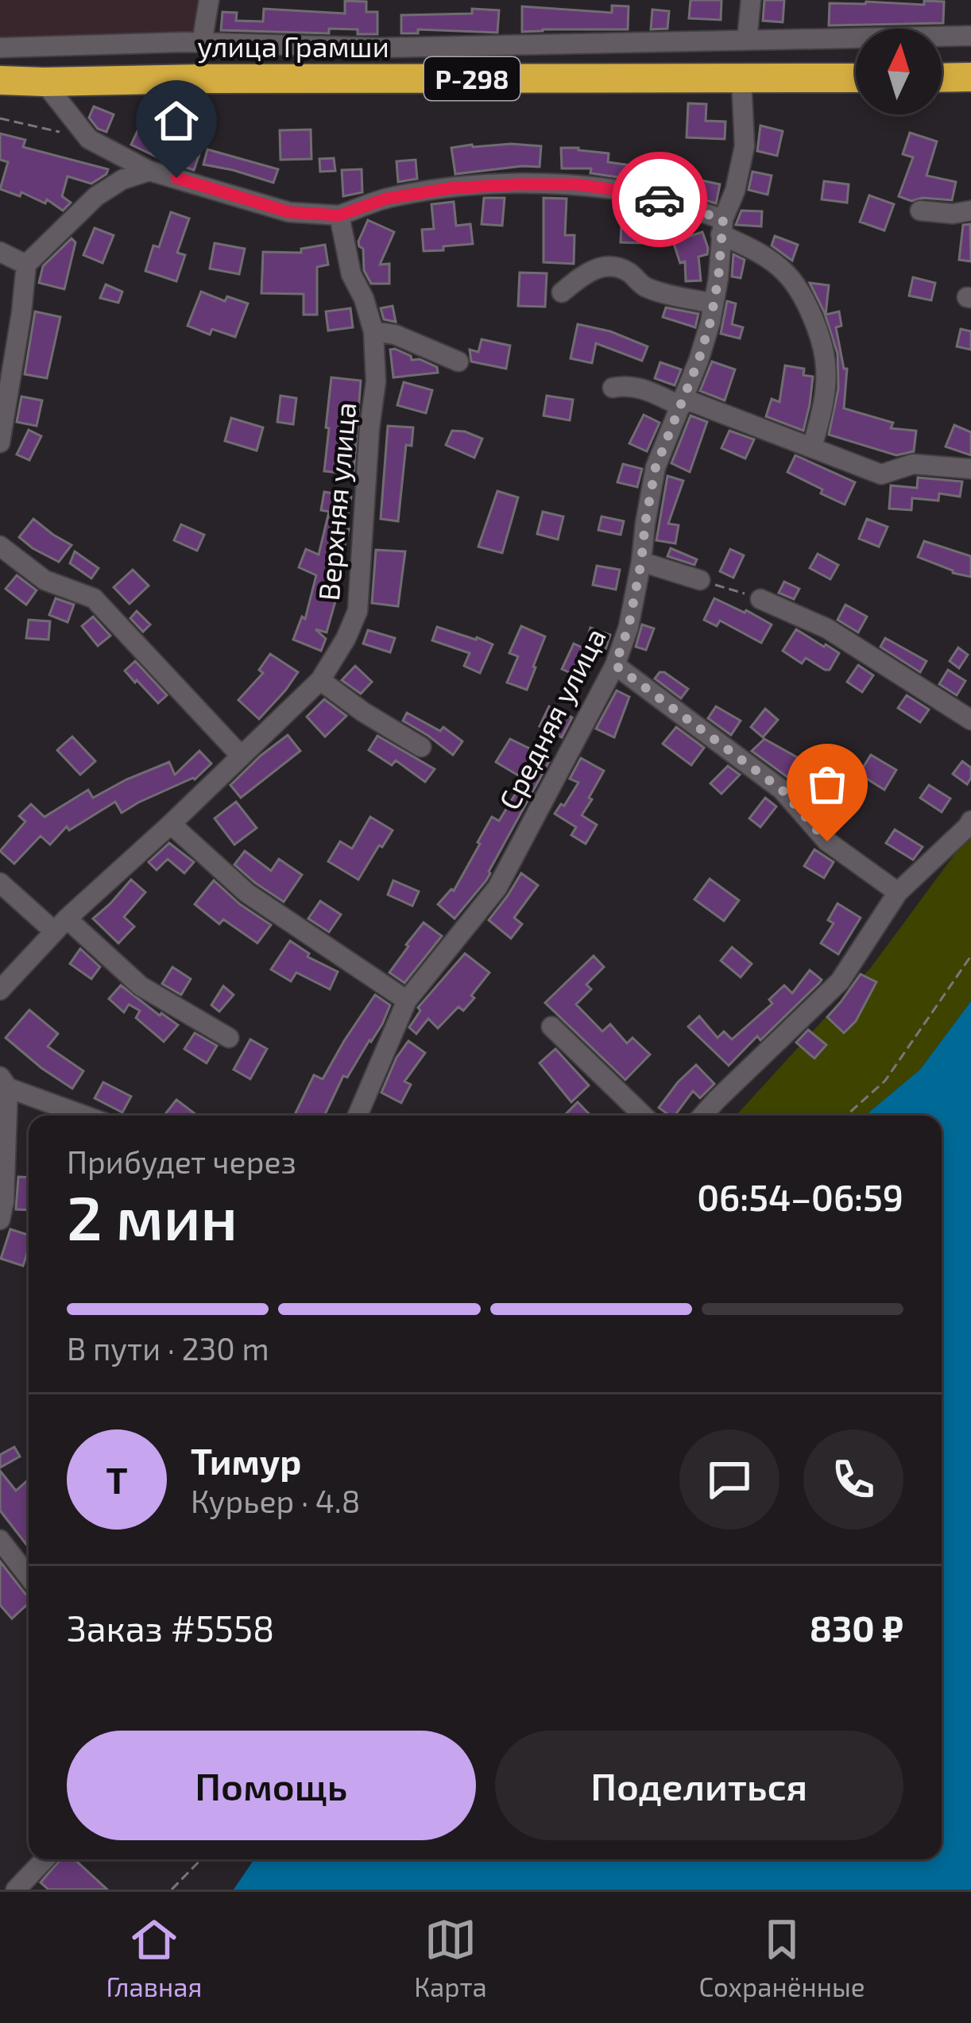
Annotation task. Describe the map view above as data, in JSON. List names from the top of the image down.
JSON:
{
  "streets": {
    "highway": ["улица Грамши", "Р-298"],
    "street": ["Верхняя улица", "Средняя улица"]
  },
  "crossings": [
    ["улица Грамши", "Средняя улица"]
  ],
  "north": "top",
  "page": {
    "heading": ["2 мин", "Прибудет через", "06:54–06:59"],
    "panel": [
      "Тимур",
      "Курьер · 4.8",
      "Заказ #5558",
      "830 ₽"
    ],
    "bar": "В пути · 230 m",
    "round": "Т",
    "buttons": ["Помощь", "Поделиться"],
    "tabs": ["Главная", "Карта", "Сохранённые"]
  }
}
